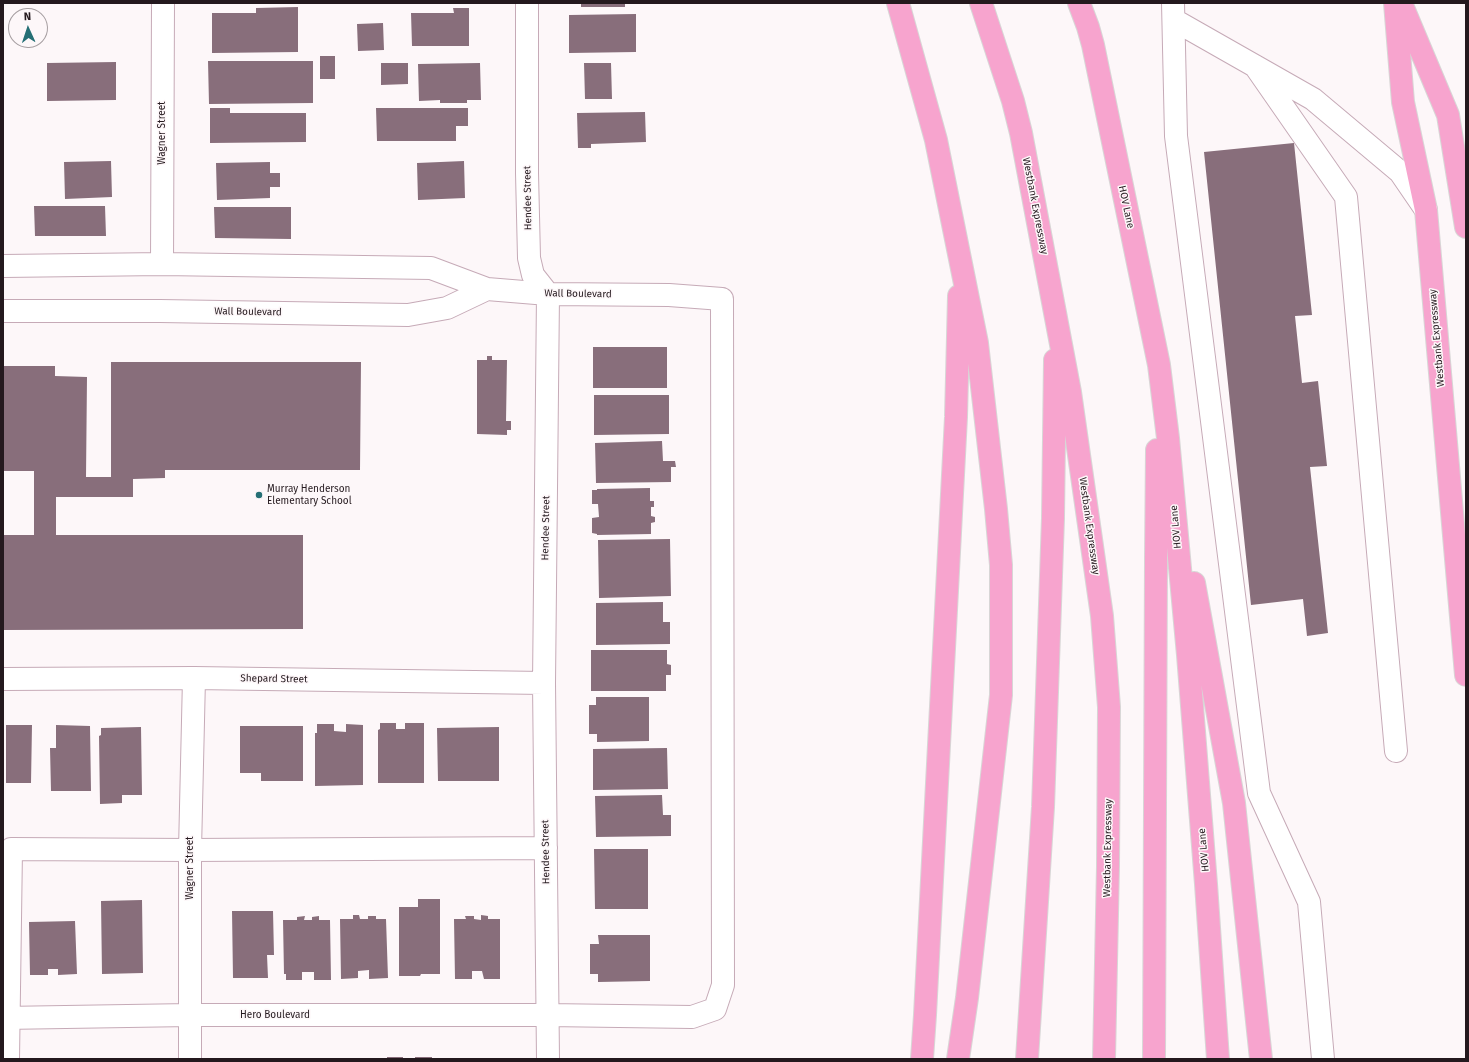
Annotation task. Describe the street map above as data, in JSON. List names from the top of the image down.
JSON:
{
  "streets": {
    "highway": ["Westbank Expressway", "HOV Lane"],
    "street": [
      "Wagner Street",
      "Hendee Street",
      "Wall Boulevard",
      "Shepard Street",
      "Hero Boulevard"
    ]
  },
  "crossings": [
    ["Wagner Street", "Wall Boulevard"],
    ["Wagner Street", "Shepard Street"],
    ["Wagner Street", "Hero Boulevard"],
    ["Hendee Street", "Wall Boulevard"],
    ["Hendee Street", "Shepard Street"],
    ["Hendee Street", "Hero Boulevard"],
    ["Wall Boulevard", "Hero Boulevard"]
  ],
  "places": ["Murray Henderson Elementary School"],
  "north": "top"
}
